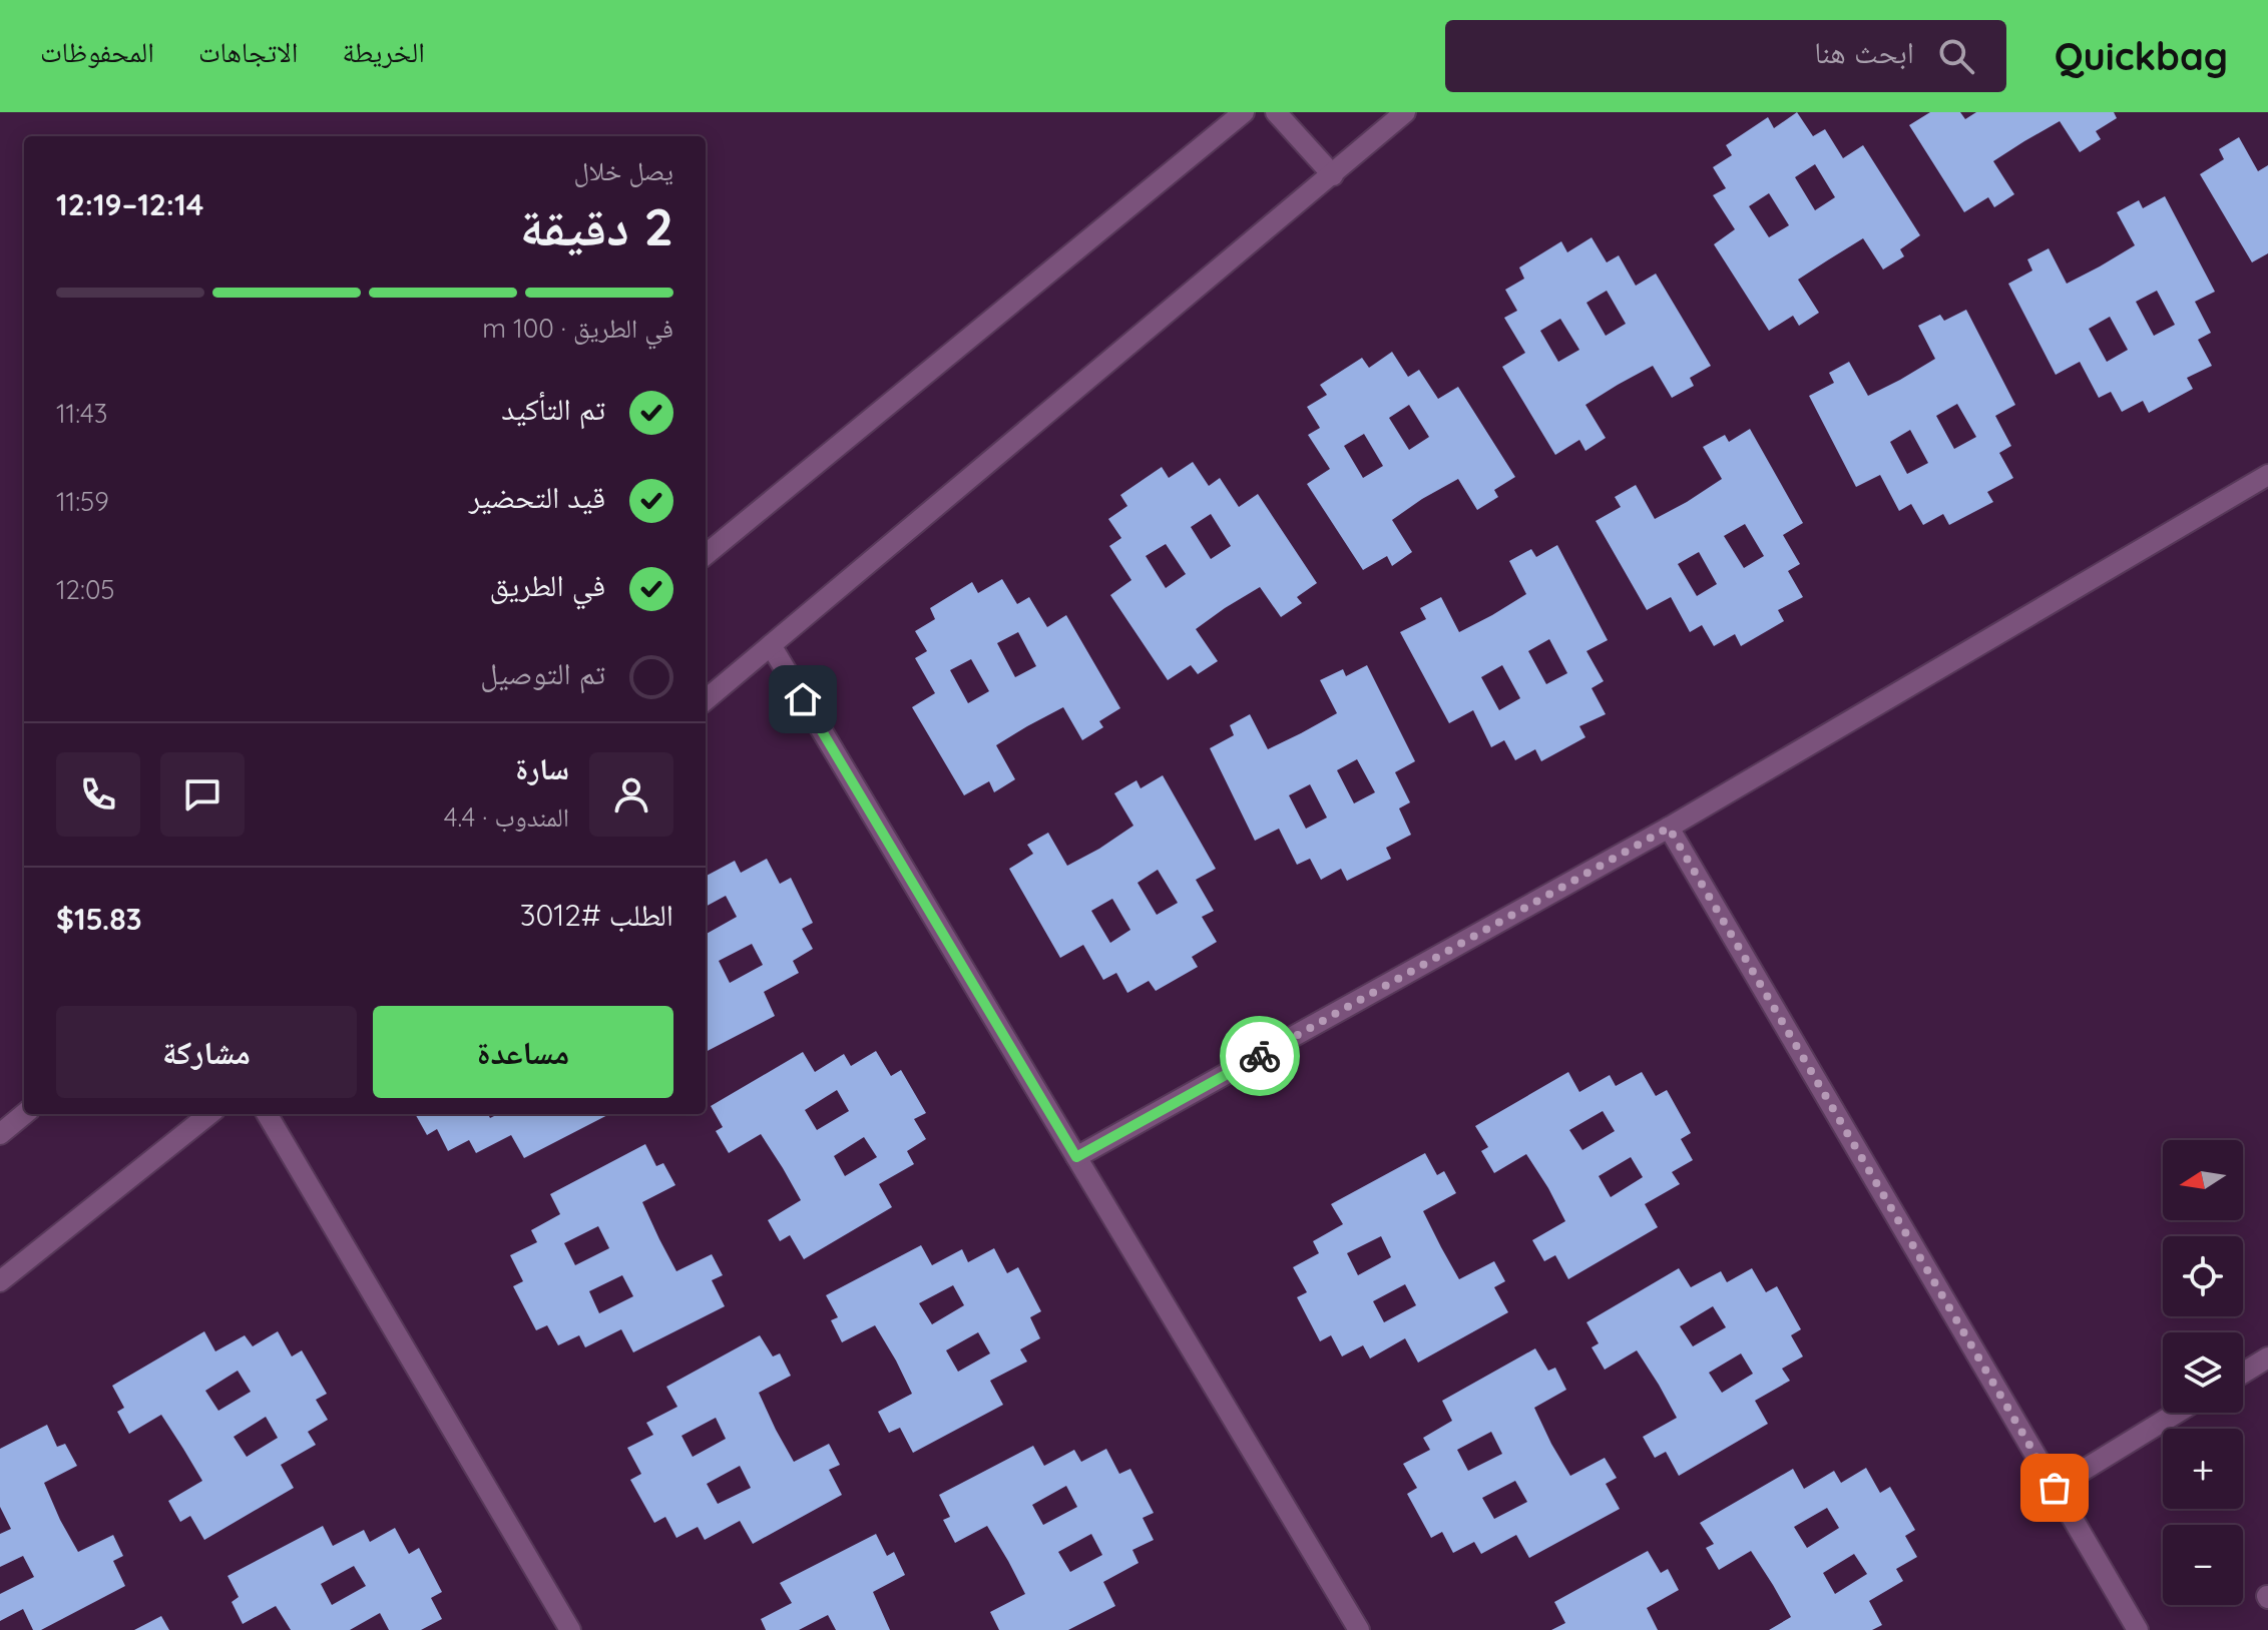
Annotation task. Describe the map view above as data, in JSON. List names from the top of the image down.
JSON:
{
  "north": "left",
  "page": {
    "header": "Quickbag",
    "search": "ابحث هنا",
    "nav": ["الخريطة", "الاتجاهات", "المحفوظات"],
    "heading": ["2 دقيقة", "يصل خلال", "12:14–12:19"],
    "panel": [
      "سارة",
      "المندوب · 4.4",
      "الطلب #3012",
      "$15.83"
    ],
    "bar": "في الطريق · 100 m",
    "list": [
      ["تم التأكيد", "11:43"],
      ["قيد التحضير", "11:59"],
      ["في الطريق", "12:05"],
      "تم التوصيل"
    ],
    "buttons": ["مساعدة", "مشاركة"],
    "map_buttons": ["+", "−"]
  }
}
